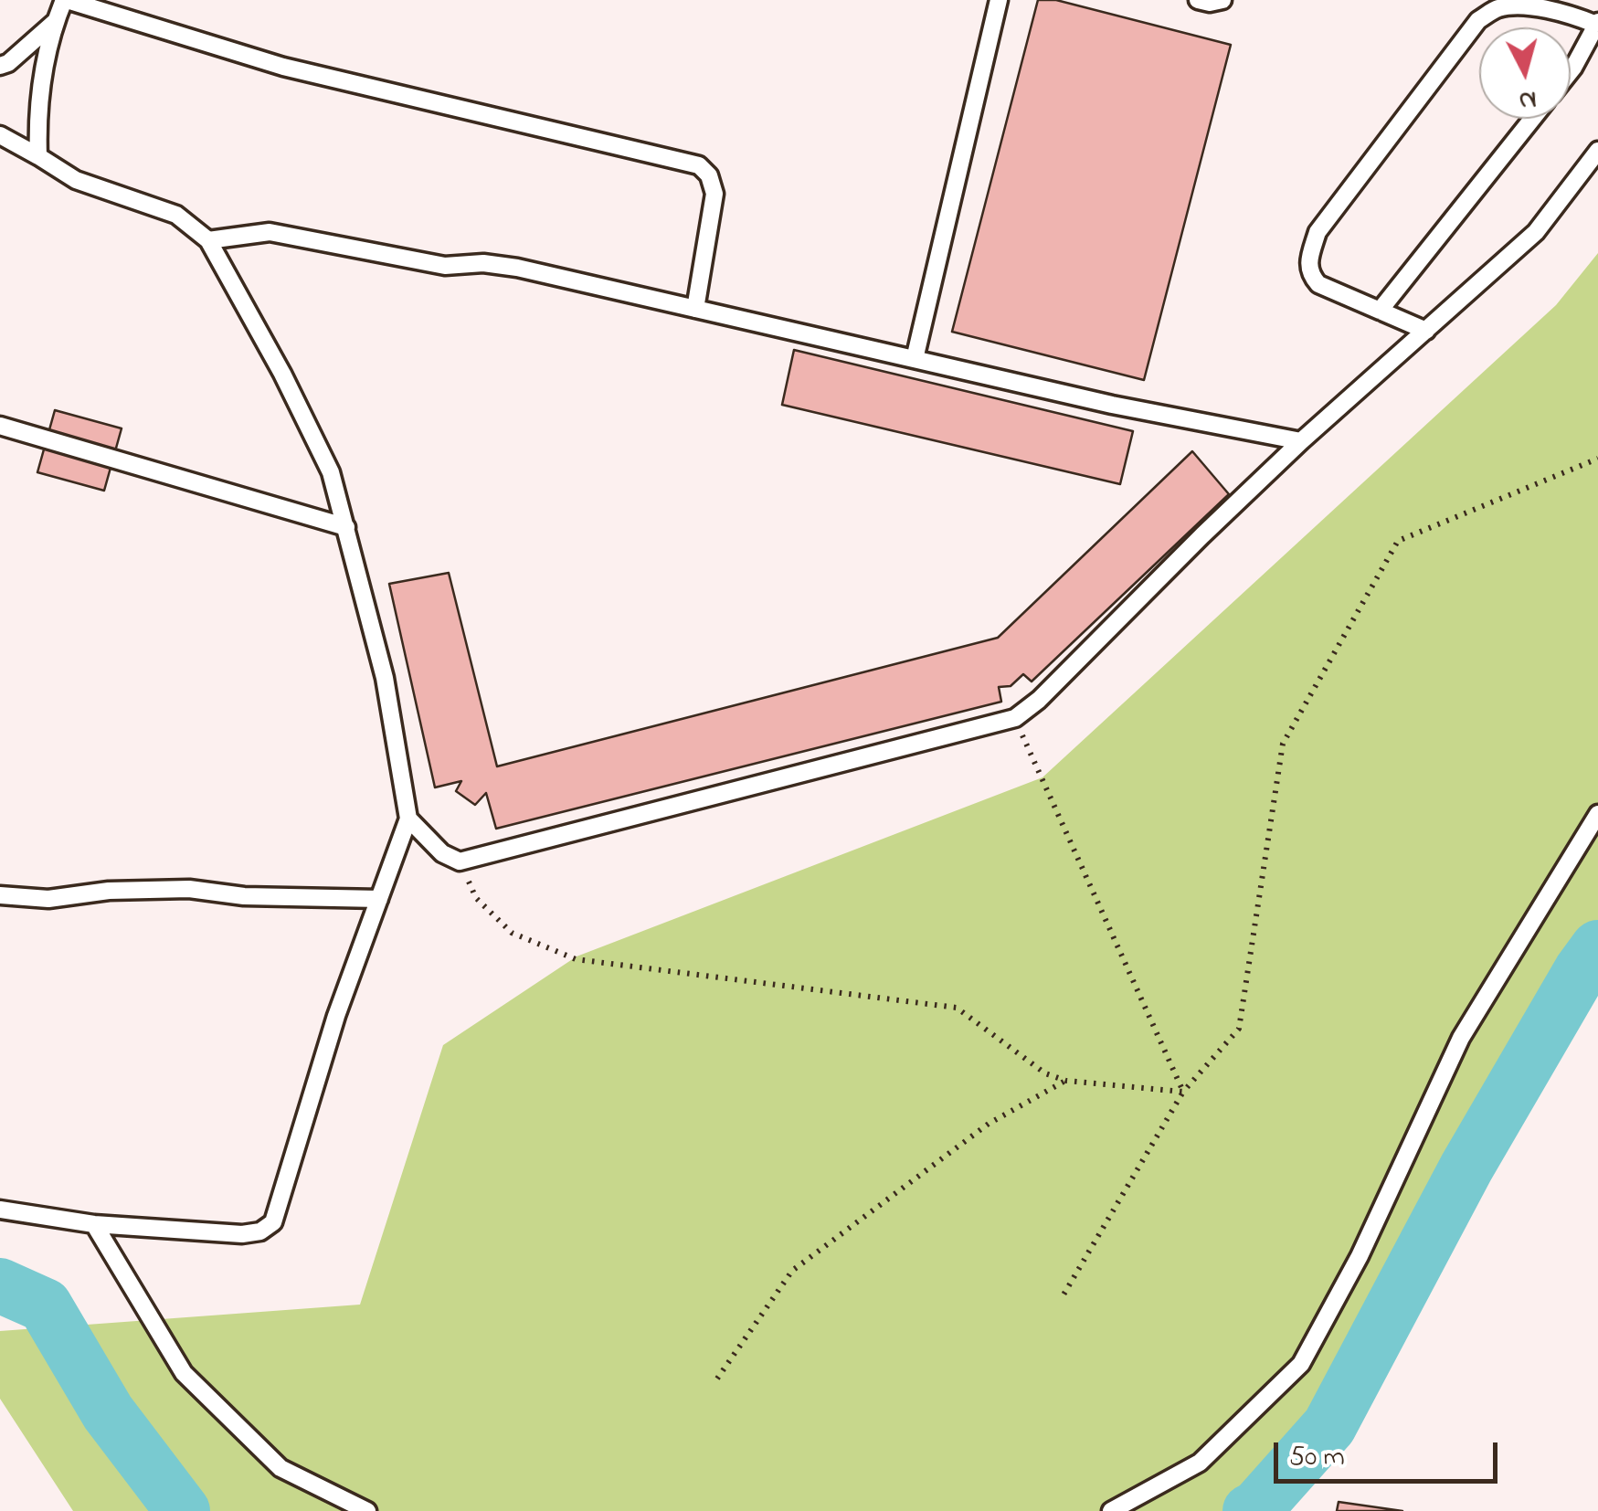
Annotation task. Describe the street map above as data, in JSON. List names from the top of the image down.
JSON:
{
  "scale_bar": "50 m",
  "north": "bottom"
}
